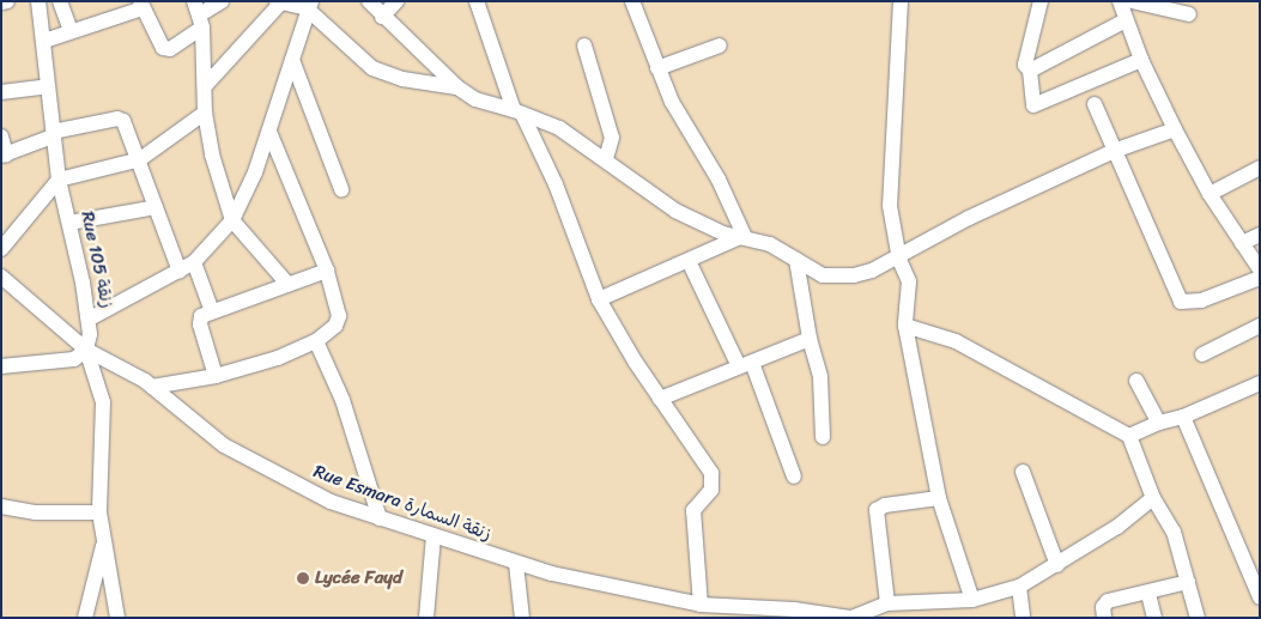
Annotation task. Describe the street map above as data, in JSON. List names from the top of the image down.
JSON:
{
  "streets": {
    "street": ["Rue 105 زنقة", "Rue Esmara زنقة السمارة"]
  },
  "crossings": [
    ["Rue 105 زنقة", "Rue Esmara زنقة السمارة"]
  ],
  "places": ["Lycée Fayd"]
}
